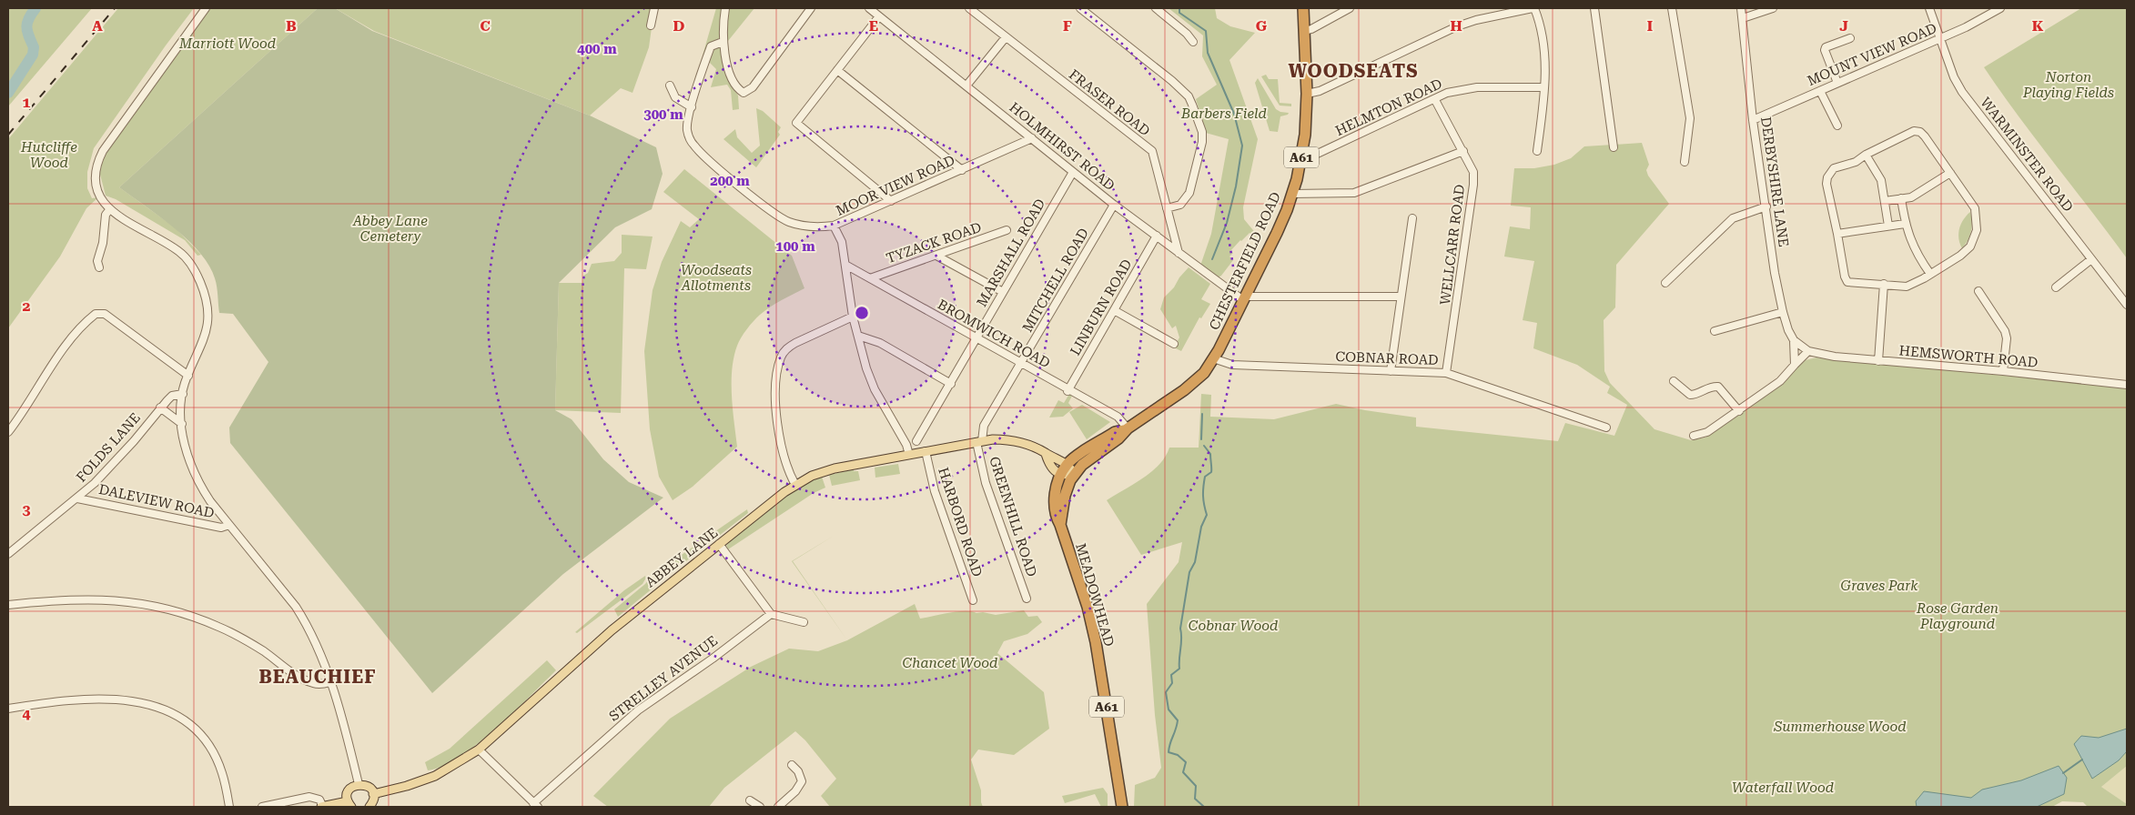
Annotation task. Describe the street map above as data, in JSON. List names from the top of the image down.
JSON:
{
  "streets": {
    "highway": ["A61", "CHESTERFIELD ROAD", "MEADOWHEAD"],
    "main road": ["ABBEY LANE"],
    "street": [
      "MOUNT VIEW ROAD",
      "FRASER ROAD",
      "HELMTON ROAD",
      "HOLMHIRST ROAD",
      "WARMINSTER ROAD",
      "DERBYSHIRE LANE",
      "MOOR VIEW ROAD",
      "TYZACK ROAD",
      "WELLCARR ROAD",
      "MARSHALL ROAD",
      "MITCHELL ROAD",
      "LINBURN ROAD",
      "BROMWICH ROAD",
      "HEMSWORTH ROAD",
      "COBNAR ROAD",
      "FOLDS LANE",
      "DALEVIEW ROAD",
      "GREENHILL ROAD",
      "HARBORD ROAD",
      "STRELLEY AVENUE"
    ]
  },
  "crossings": [
    ["MOUNT VIEW ROAD", "WARMINSTER ROAD"],
    ["MOUNT VIEW ROAD", "DERBYSHIRE LANE"],
    ["FRASER ROAD", "HOLMHIRST ROAD"],
    ["HELMTON ROAD", "WELLCARR ROAD"],
    ["HELMTON ROAD", "CHESTERFIELD ROAD"],
    ["HOLMHIRST ROAD", "MOOR VIEW ROAD"],
    ["HOLMHIRST ROAD", "MARSHALL ROAD"],
    ["HOLMHIRST ROAD", "CHESTERFIELD ROAD"],
    ["HOLMHIRST ROAD", "MITCHELL ROAD"],
    ["HOLMHIRST ROAD", "LINBURN ROAD"],
    ["A61", "CHESTERFIELD ROAD"],
    ["A61", "ABBEY LANE"],
    ["A61", "MEADOWHEAD"],
    ["DERBYSHIRE LANE", "HEMSWORTH ROAD"],
    ["TYZACK ROAD", "BROMWICH ROAD"],
    ["WELLCARR ROAD", "COBNAR ROAD"],
    ["MARSHALL ROAD", "BROMWICH ROAD"],
    ["CHESTERFIELD ROAD", "BROMWICH ROAD"],
    ["CHESTERFIELD ROAD", "COBNAR ROAD"],
    ["CHESTERFIELD ROAD", "ABBEY LANE"],
    ["CHESTERFIELD ROAD", "MEADOWHEAD"],
    ["MITCHELL ROAD", "BROMWICH ROAD"],
    ["MITCHELL ROAD", "GREENHILL ROAD"],
    ["MITCHELL ROAD", "ABBEY LANE"],
    ["LINBURN ROAD", "BROMWICH ROAD"],
    ["FOLDS LANE", "DALEVIEW ROAD"],
    ["GREENHILL ROAD", "ABBEY LANE"],
    ["HARBORD ROAD", "ABBEY LANE"],
    ["ABBEY LANE", "MEADOWHEAD"]
  ],
  "districts": ["WOODSEATS", "BEAUCHIEF"],
  "parks": [
    "Marriott Wood",
    "Norton Playing Fields",
    "Barbers Field",
    "Hutcliffe Wood",
    "Abbey Lane Cemetery",
    "Woodseats Allotments",
    "Graves Park",
    "Rose Garden Playground",
    "Cobnar Wood",
    "Chancet Wood",
    "Summerhouse Wood",
    "Waterfall Wood"
  ],
  "grid": {
    "columns": [
      "A",
      "B",
      "C",
      "D",
      "E",
      "F",
      "G",
      "H",
      "I",
      "J",
      "K"
    ],
    "rows": [
      "1",
      "2",
      "3",
      "4"
    ]
  },
  "rings": [
    "400 m",
    "300 m",
    "200 m",
    "100 m"
  ]
}
